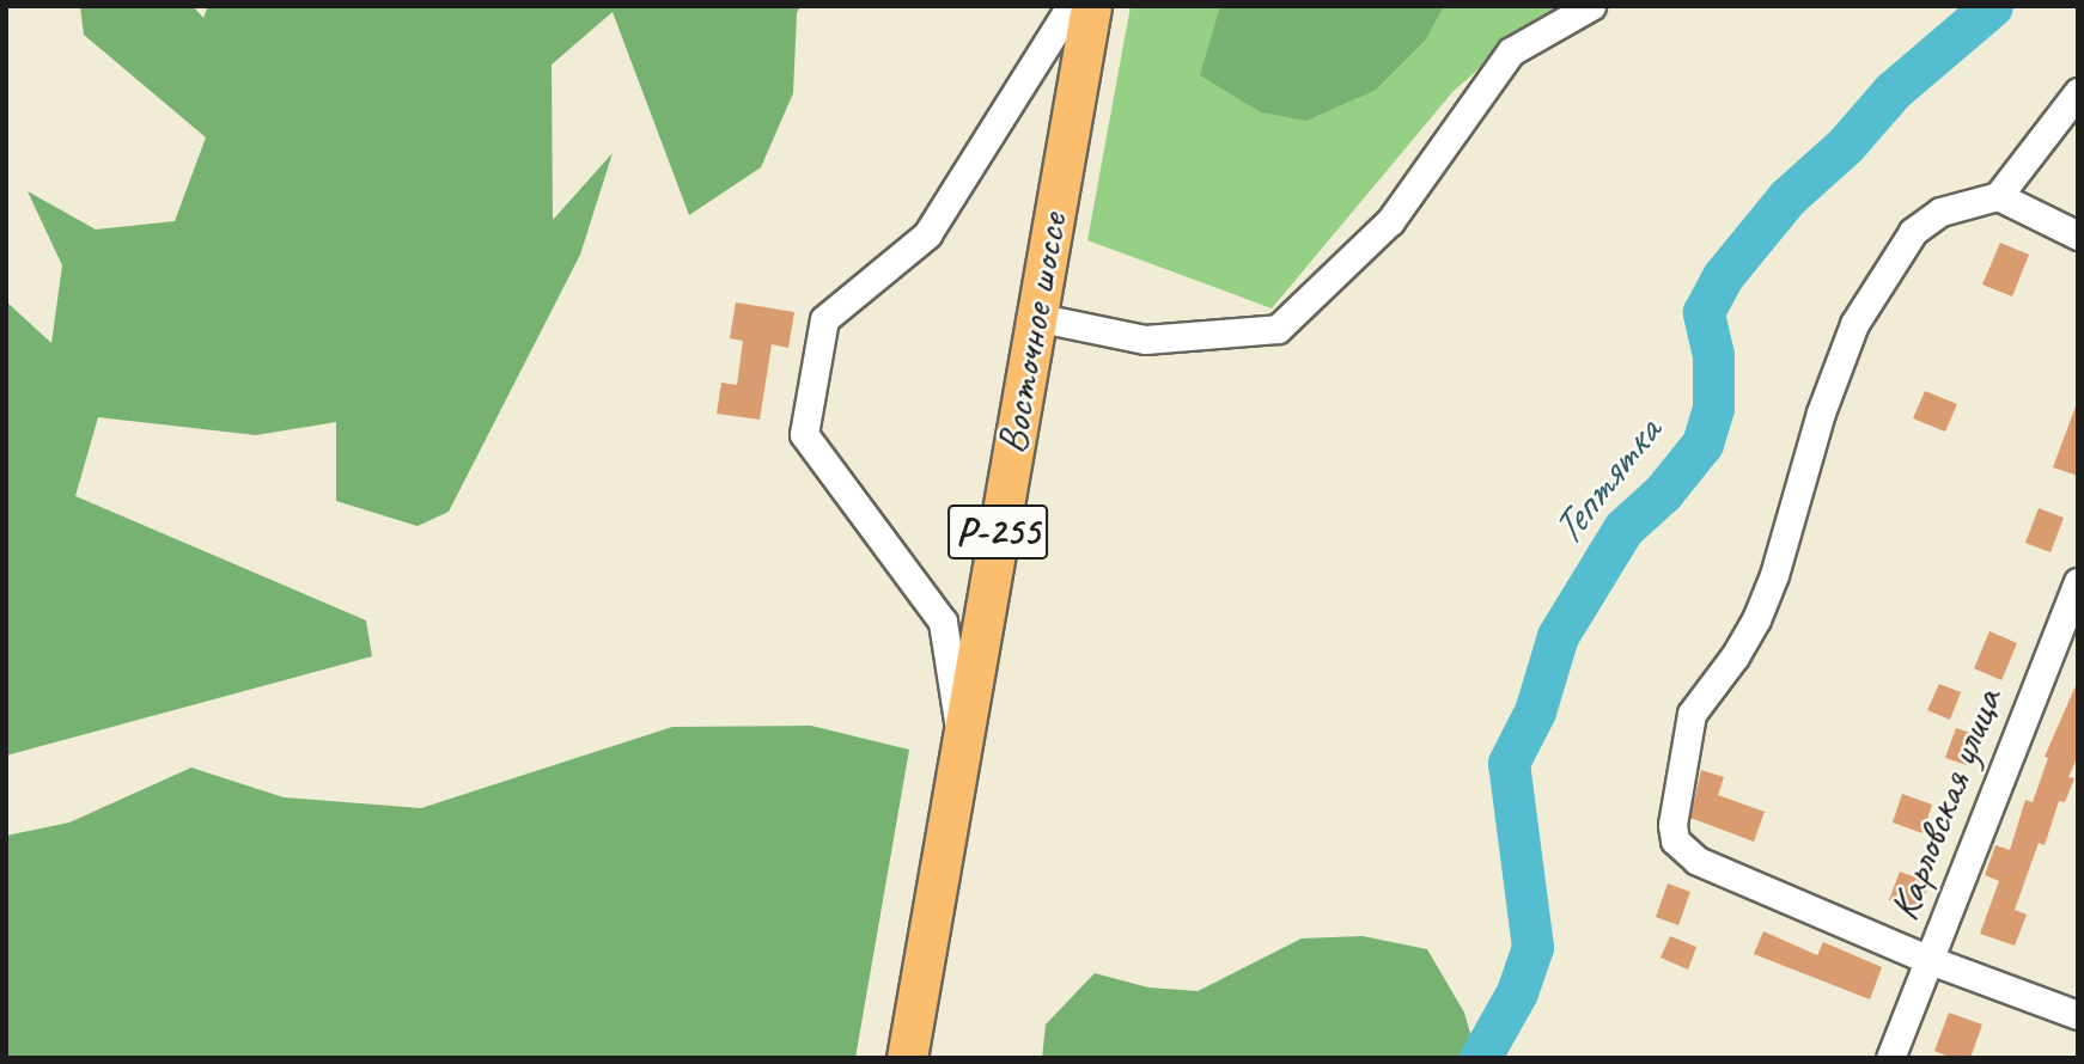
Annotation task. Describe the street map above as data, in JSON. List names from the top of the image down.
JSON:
{
  "streets": {
    "highway": ["Восточное шоссе", "Р-255"],
    "street": ["Карловская улица"]
  },
  "water": ["Тептятка"]
}
